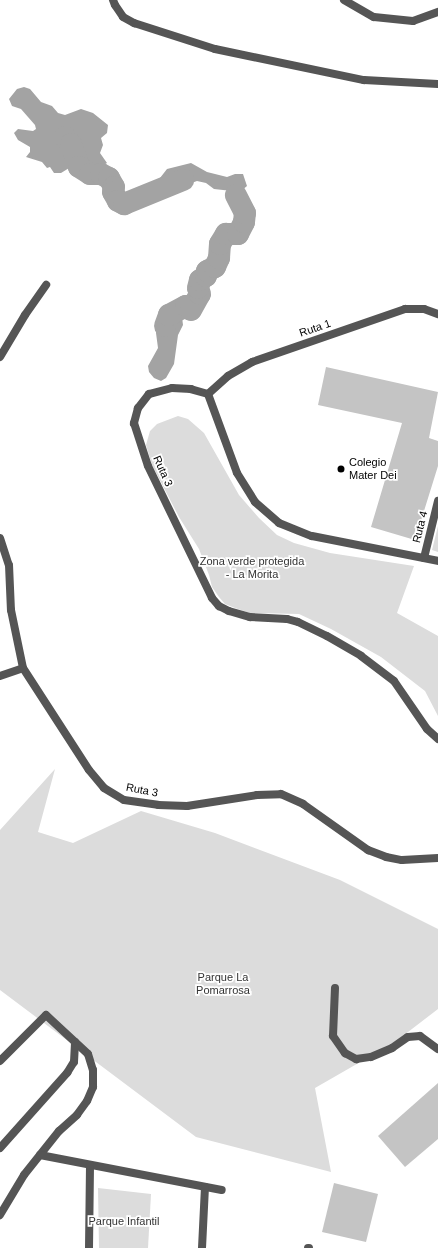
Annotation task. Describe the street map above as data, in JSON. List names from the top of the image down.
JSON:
{
  "streets": {
    "street": ["Ruta 1", "Ruta 3", "Ruta 4"]
  },
  "crossings": [
    ["Ruta 1", "Ruta 3"]
  ],
  "parks": ["Zona verde protegida - La Morita", "Parque La Pomarrosa", "Parque Infantil"],
  "places": ["Colegio Mater Dei"]
}
